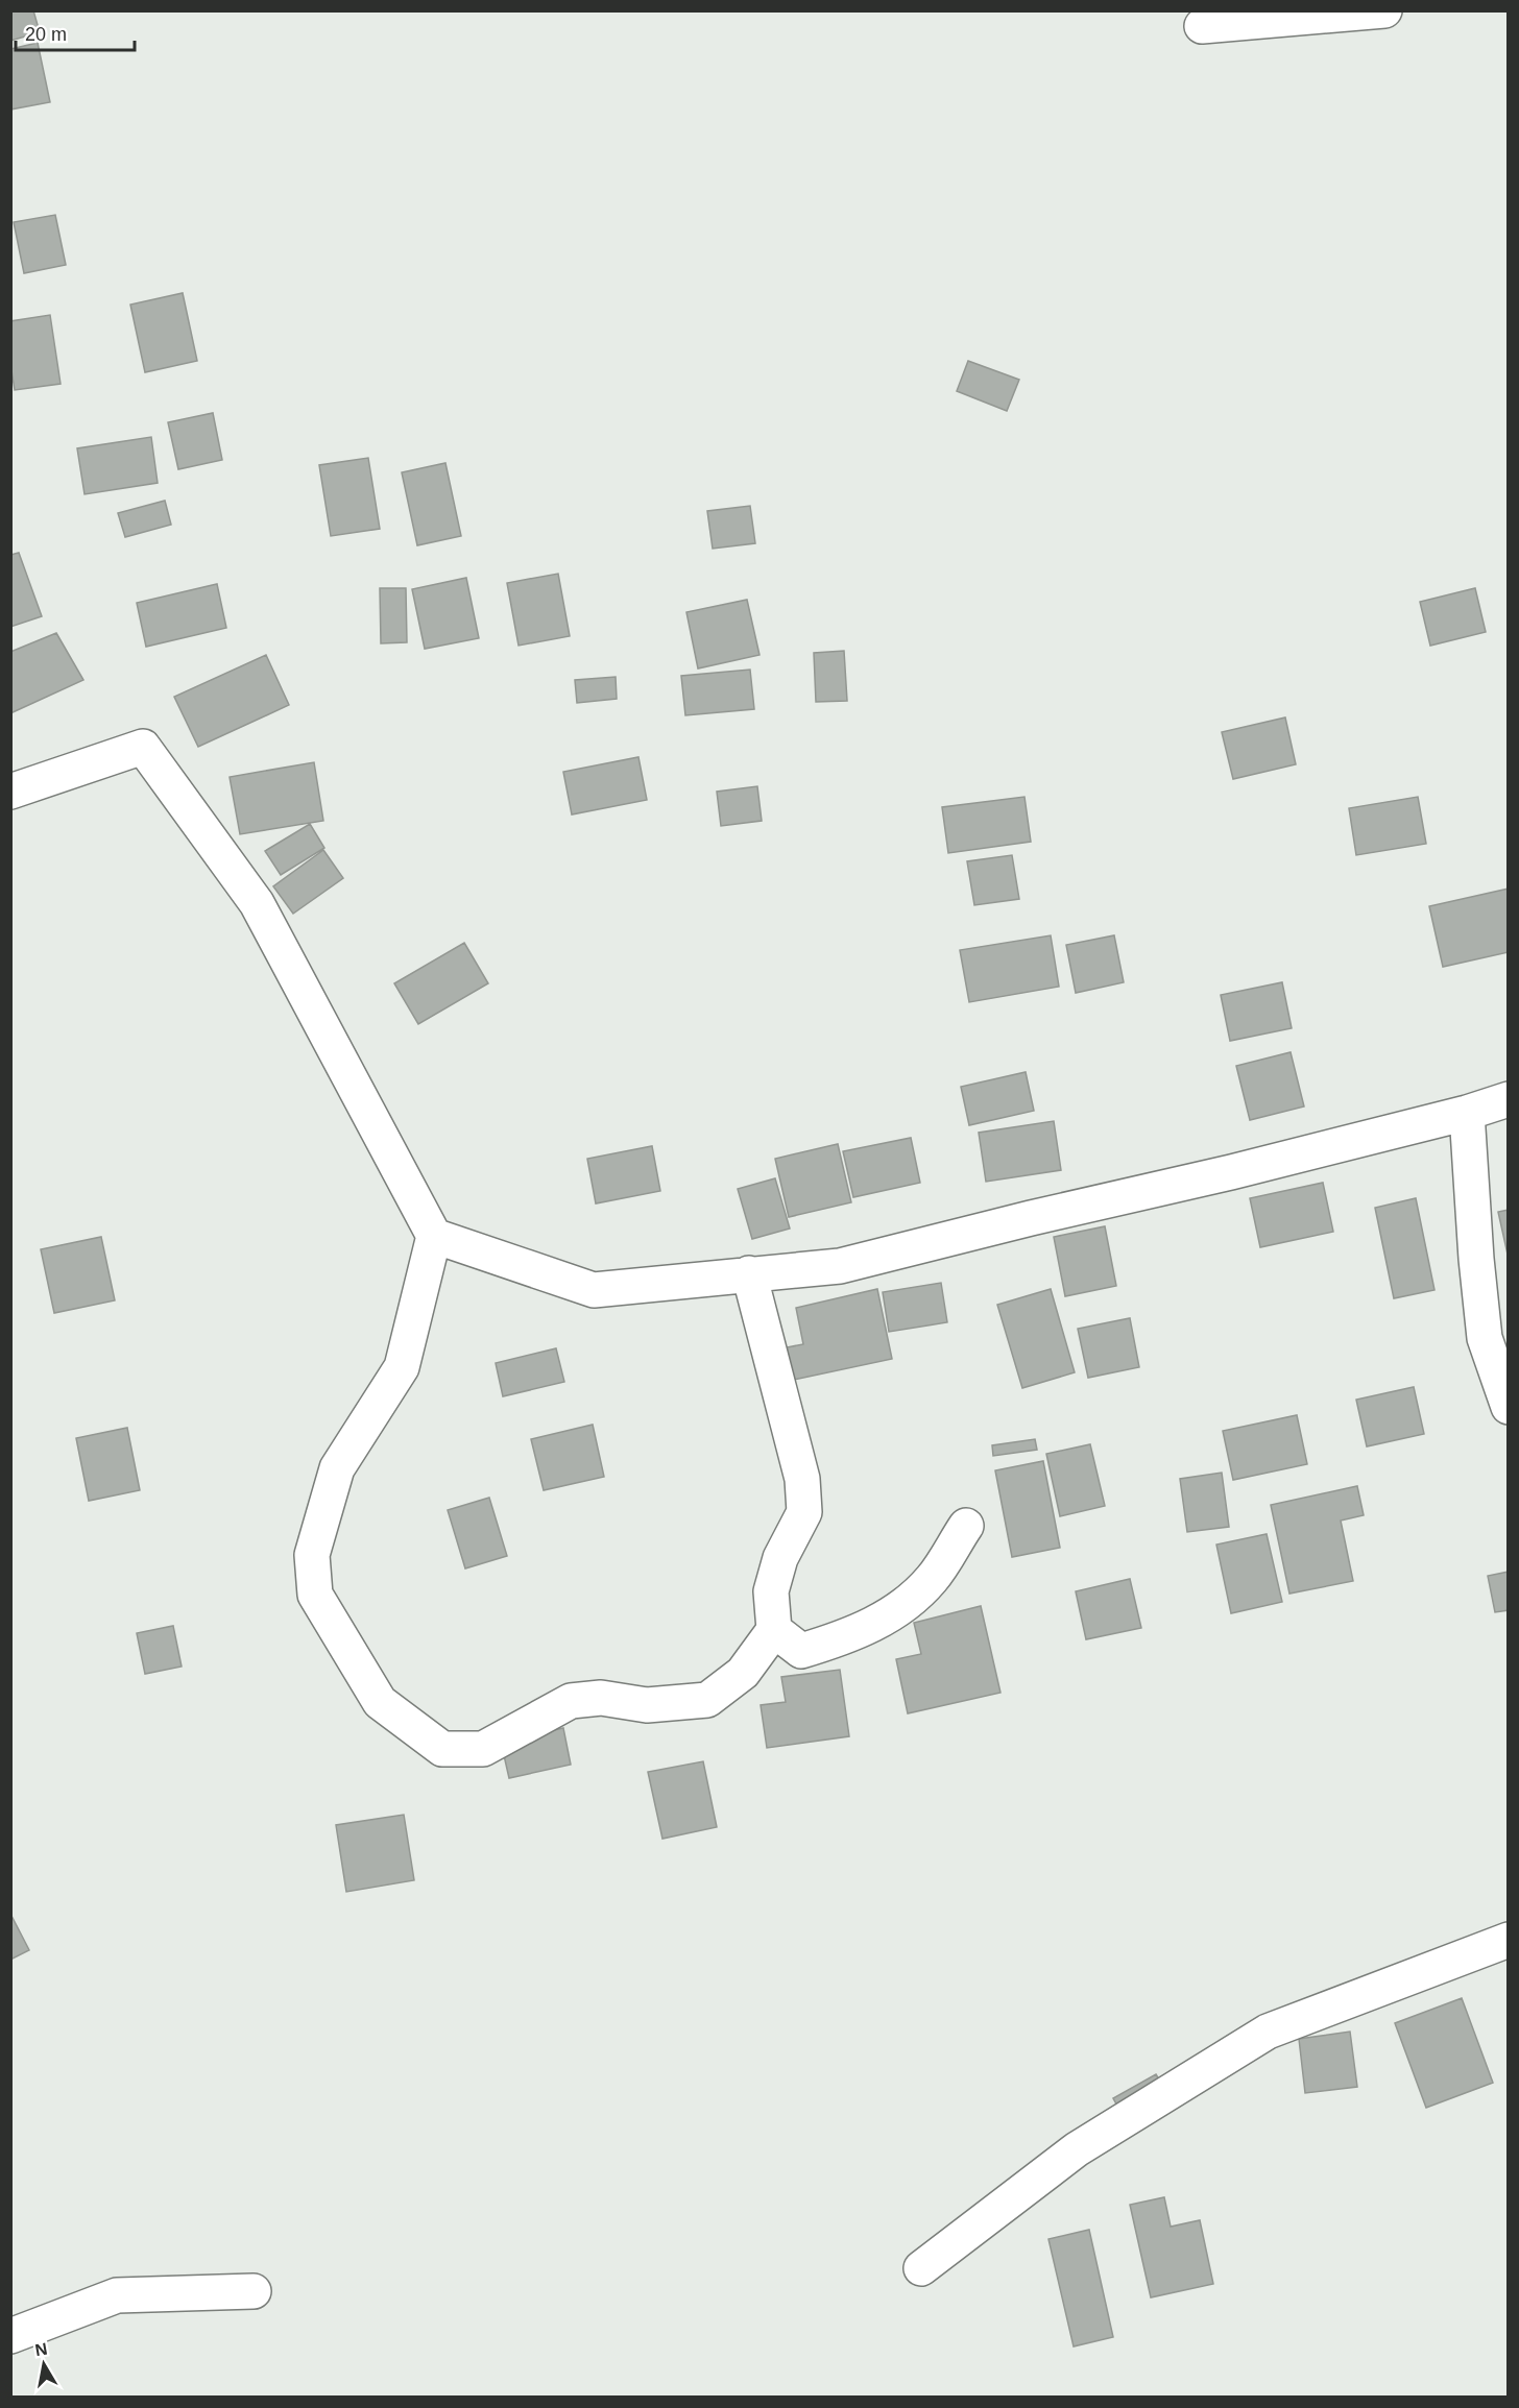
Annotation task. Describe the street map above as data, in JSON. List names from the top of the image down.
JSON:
{
  "scale_bar": "20 m",
  "north": "top"
}
